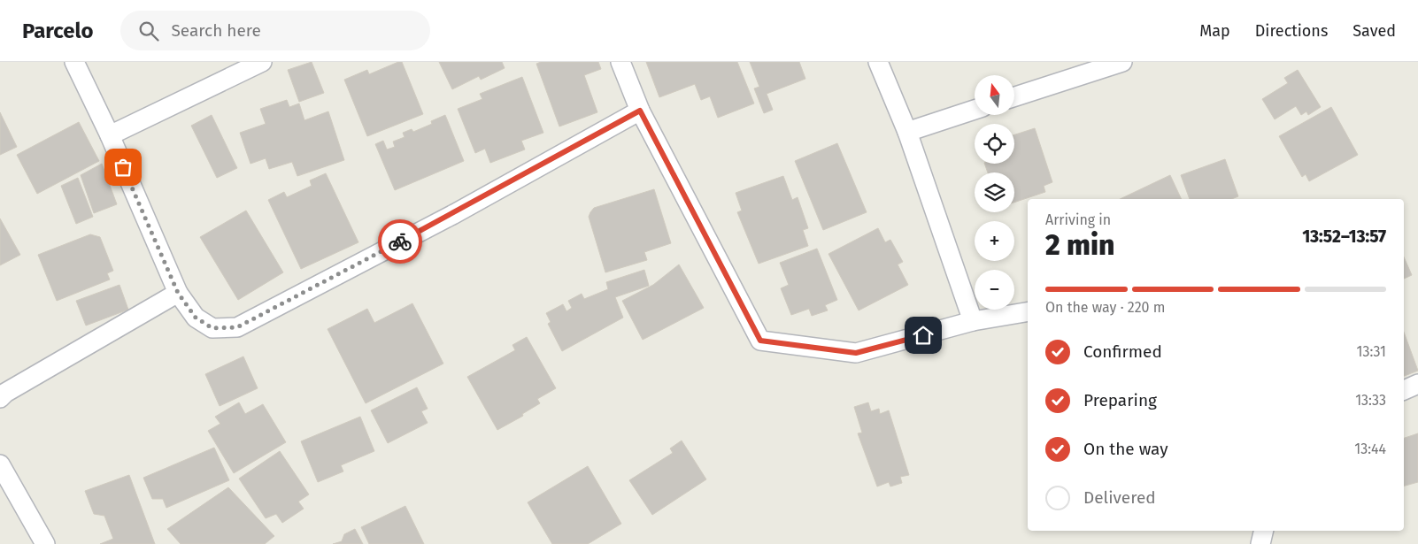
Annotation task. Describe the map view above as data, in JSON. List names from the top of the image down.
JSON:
{
  "north": "top",
  "page": {
    "header": "Parcelo",
    "search": "Search here",
    "nav": ["Map", "Directions", "Saved"],
    "map_buttons": ["+", "−"],
    "heading": ["2 min", "Arriving in", "13:52–13:57"],
    "bar": "On the way · 220 m",
    "list": [
      ["Confirmed", "13:31"],
      ["Preparing", "13:33"],
      ["On the way", "13:44"],
      "Delivered"
    ]
  }
}
